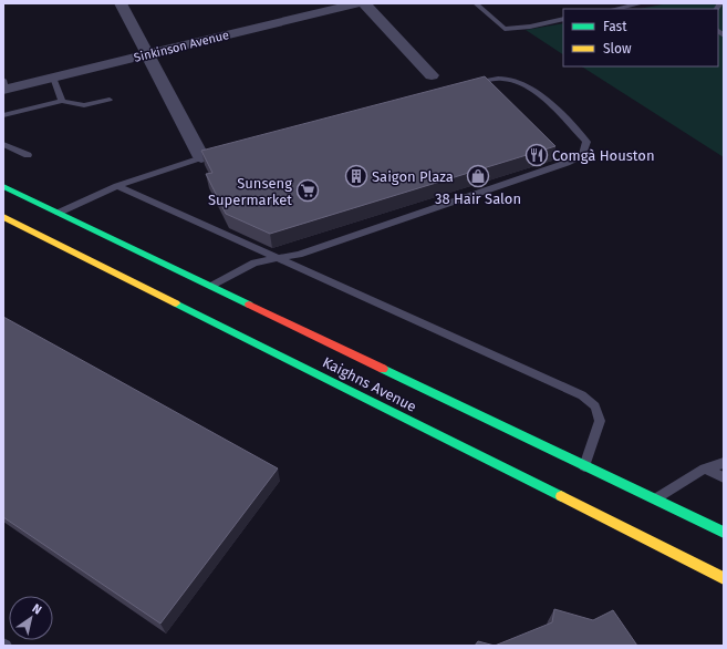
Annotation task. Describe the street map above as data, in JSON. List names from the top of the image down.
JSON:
{
  "streets": {
    "highway": ["Kaighns Avenue"],
    "street": ["Sinkinson Avenue"]
  },
  "places": {
    "restaurant": ["Comgà Houston"],
    "building": ["Saigon Plaza"],
    "shop": ["38 Hair Salon"],
    "supermarket": ["Sunseng Supermarket"]
  },
  "legend": ["Fast", "Slow"],
  "north": "top right"
}
